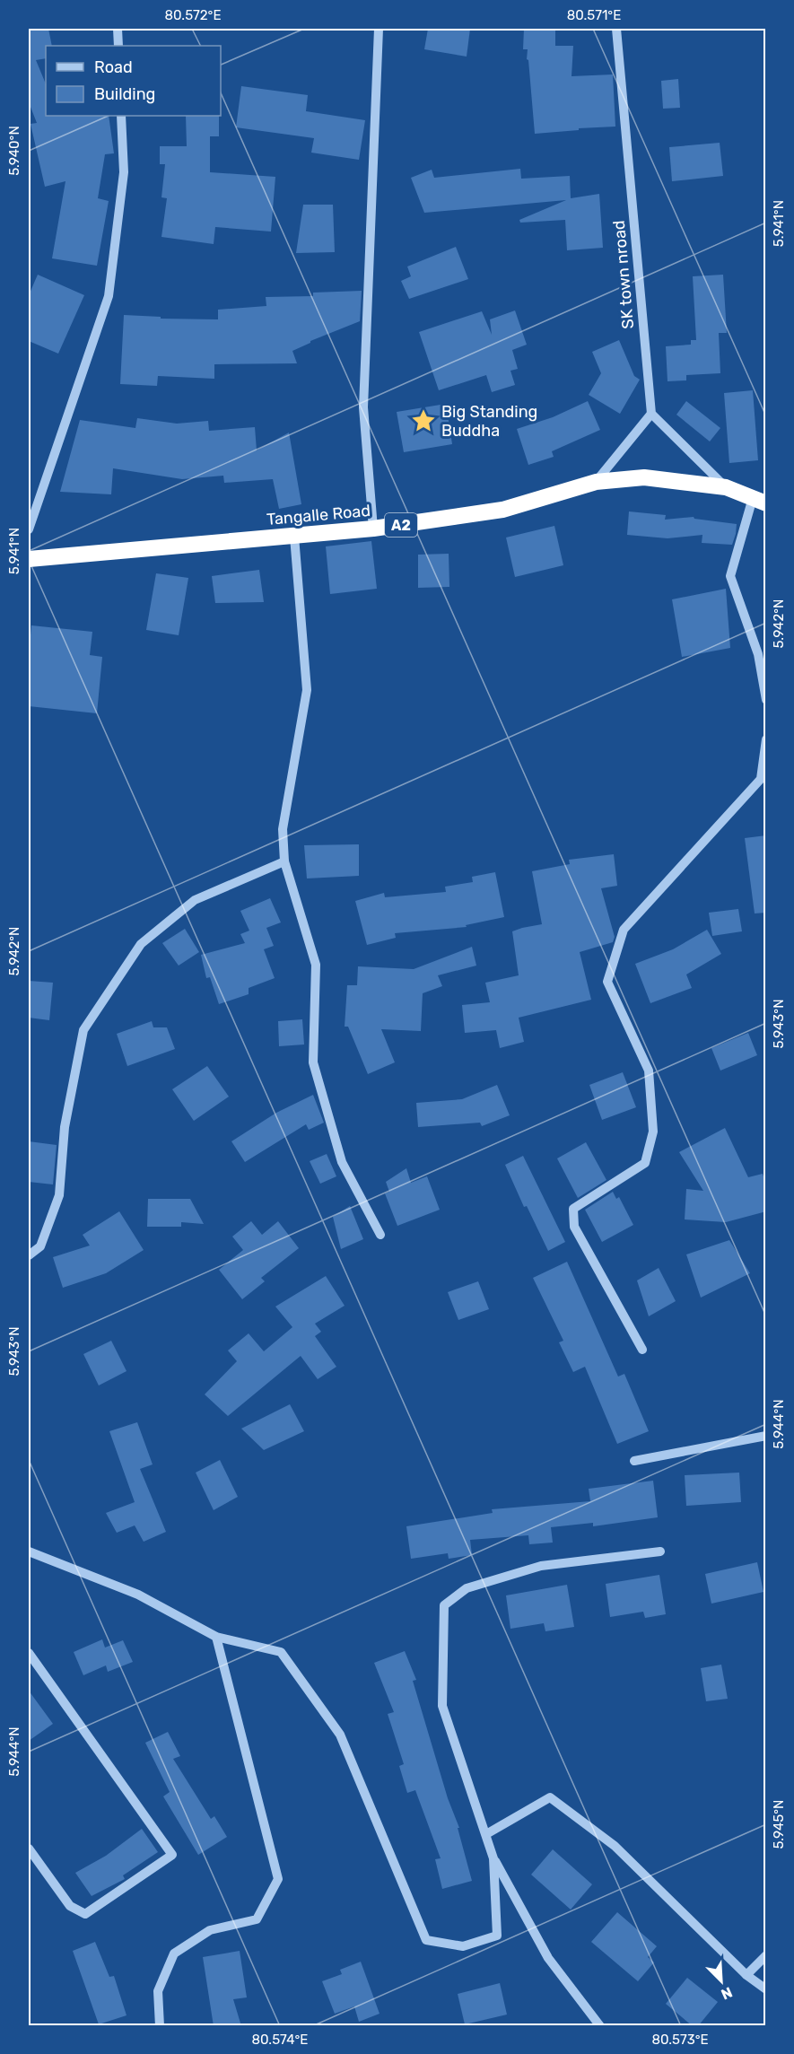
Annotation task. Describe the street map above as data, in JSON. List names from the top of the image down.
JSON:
{
  "streets": {
    "highway": ["Tangalle Road", "A2"],
    "street": ["SK town nroad"]
  },
  "places": {
    "place": ["Big Standing Buddha"]
  },
  "legend": ["Road", "Building"],
  "north": "bottom right",
  "coordinates": [
    "80.572°E",
    "80.571°E",
    "5.940°N",
    "5.941°N",
    "5.942°N",
    "5.943°N",
    "5.944°N",
    "5.945°N",
    "80.574°E",
    "80.573°E"
  ]
}
